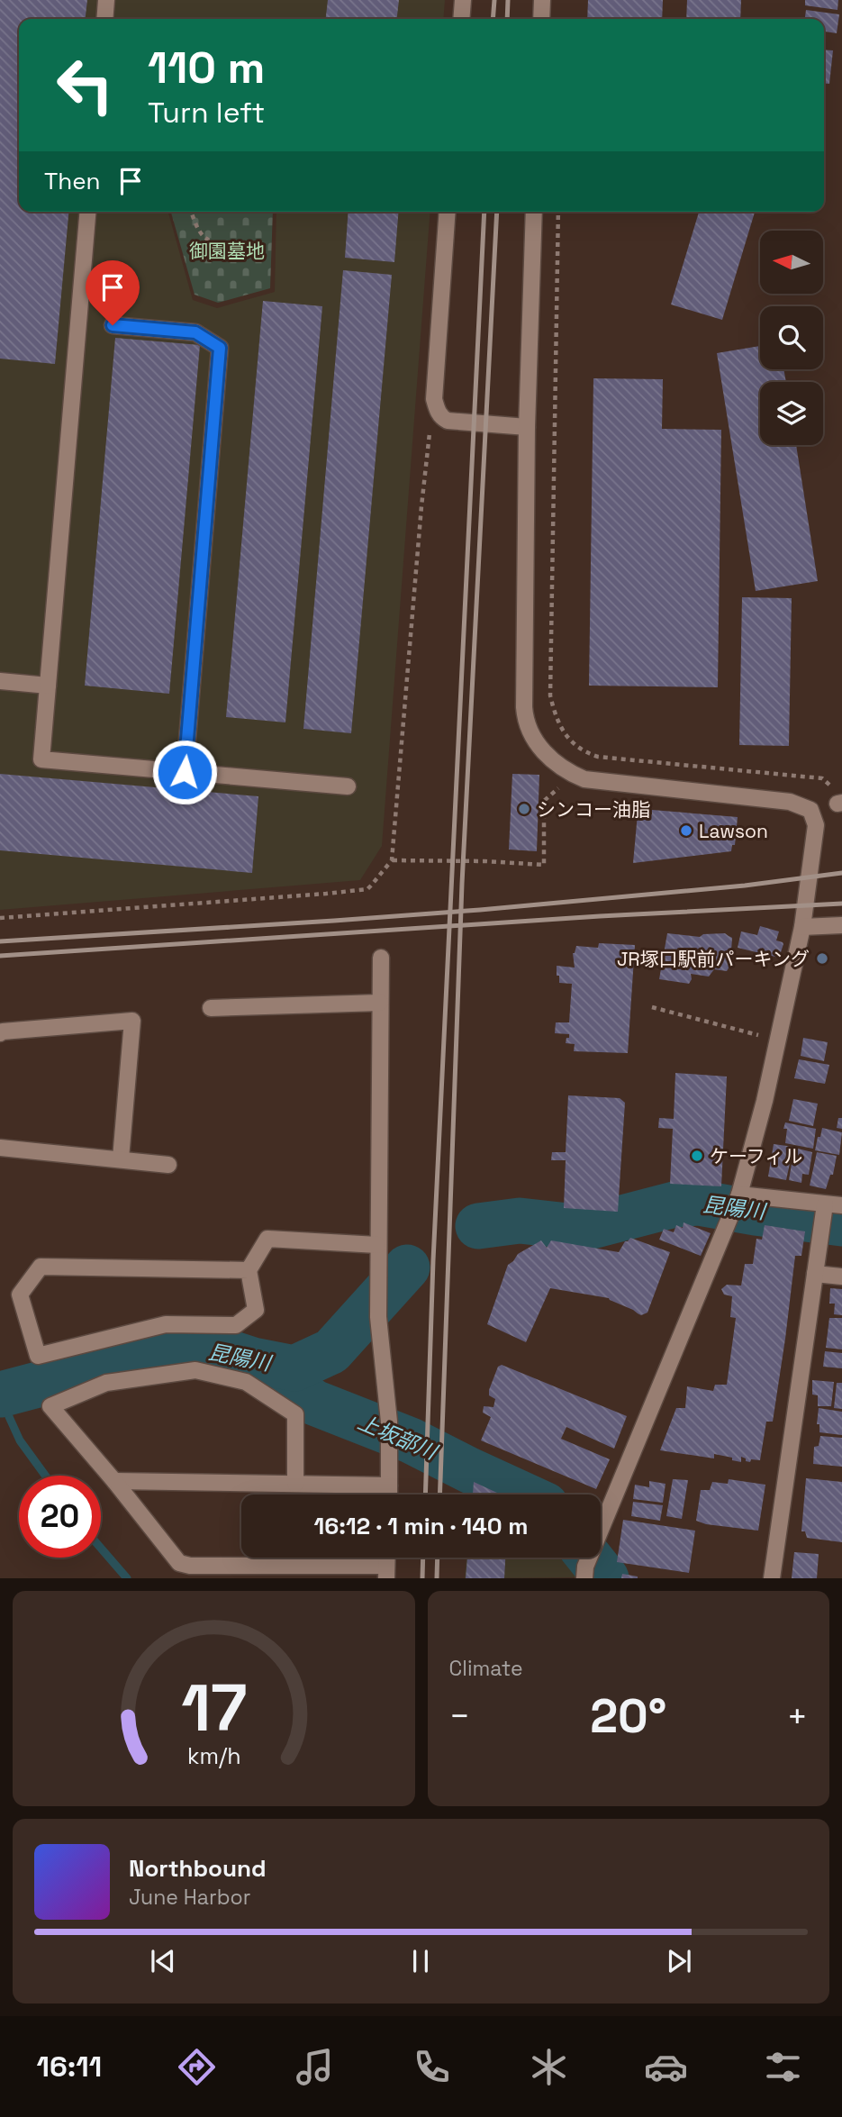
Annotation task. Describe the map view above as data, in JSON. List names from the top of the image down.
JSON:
{
  "water": ["昆陽川", "上坂部川"],
  "parks": ["御園墓地"],
  "places": [
    "シンコー油脂",
    "Lawson",
    "JR塚口駅前パーキング",
    "ケーフィル"
  ],
  "north": "left",
  "page": {
    "turn": ["110 m", "Turn left"],
    "then": "Then",
    "limit": "20",
    "trip": "16:12 · 1 min · 140 m",
    "tile": "Climate",
    "heat": ["−", "20°", "+"],
    "song": ["Northbound", "June Harbor"],
    "tabs": "16:11",
    "gauge": ["17", "km/h"]
  }
}
